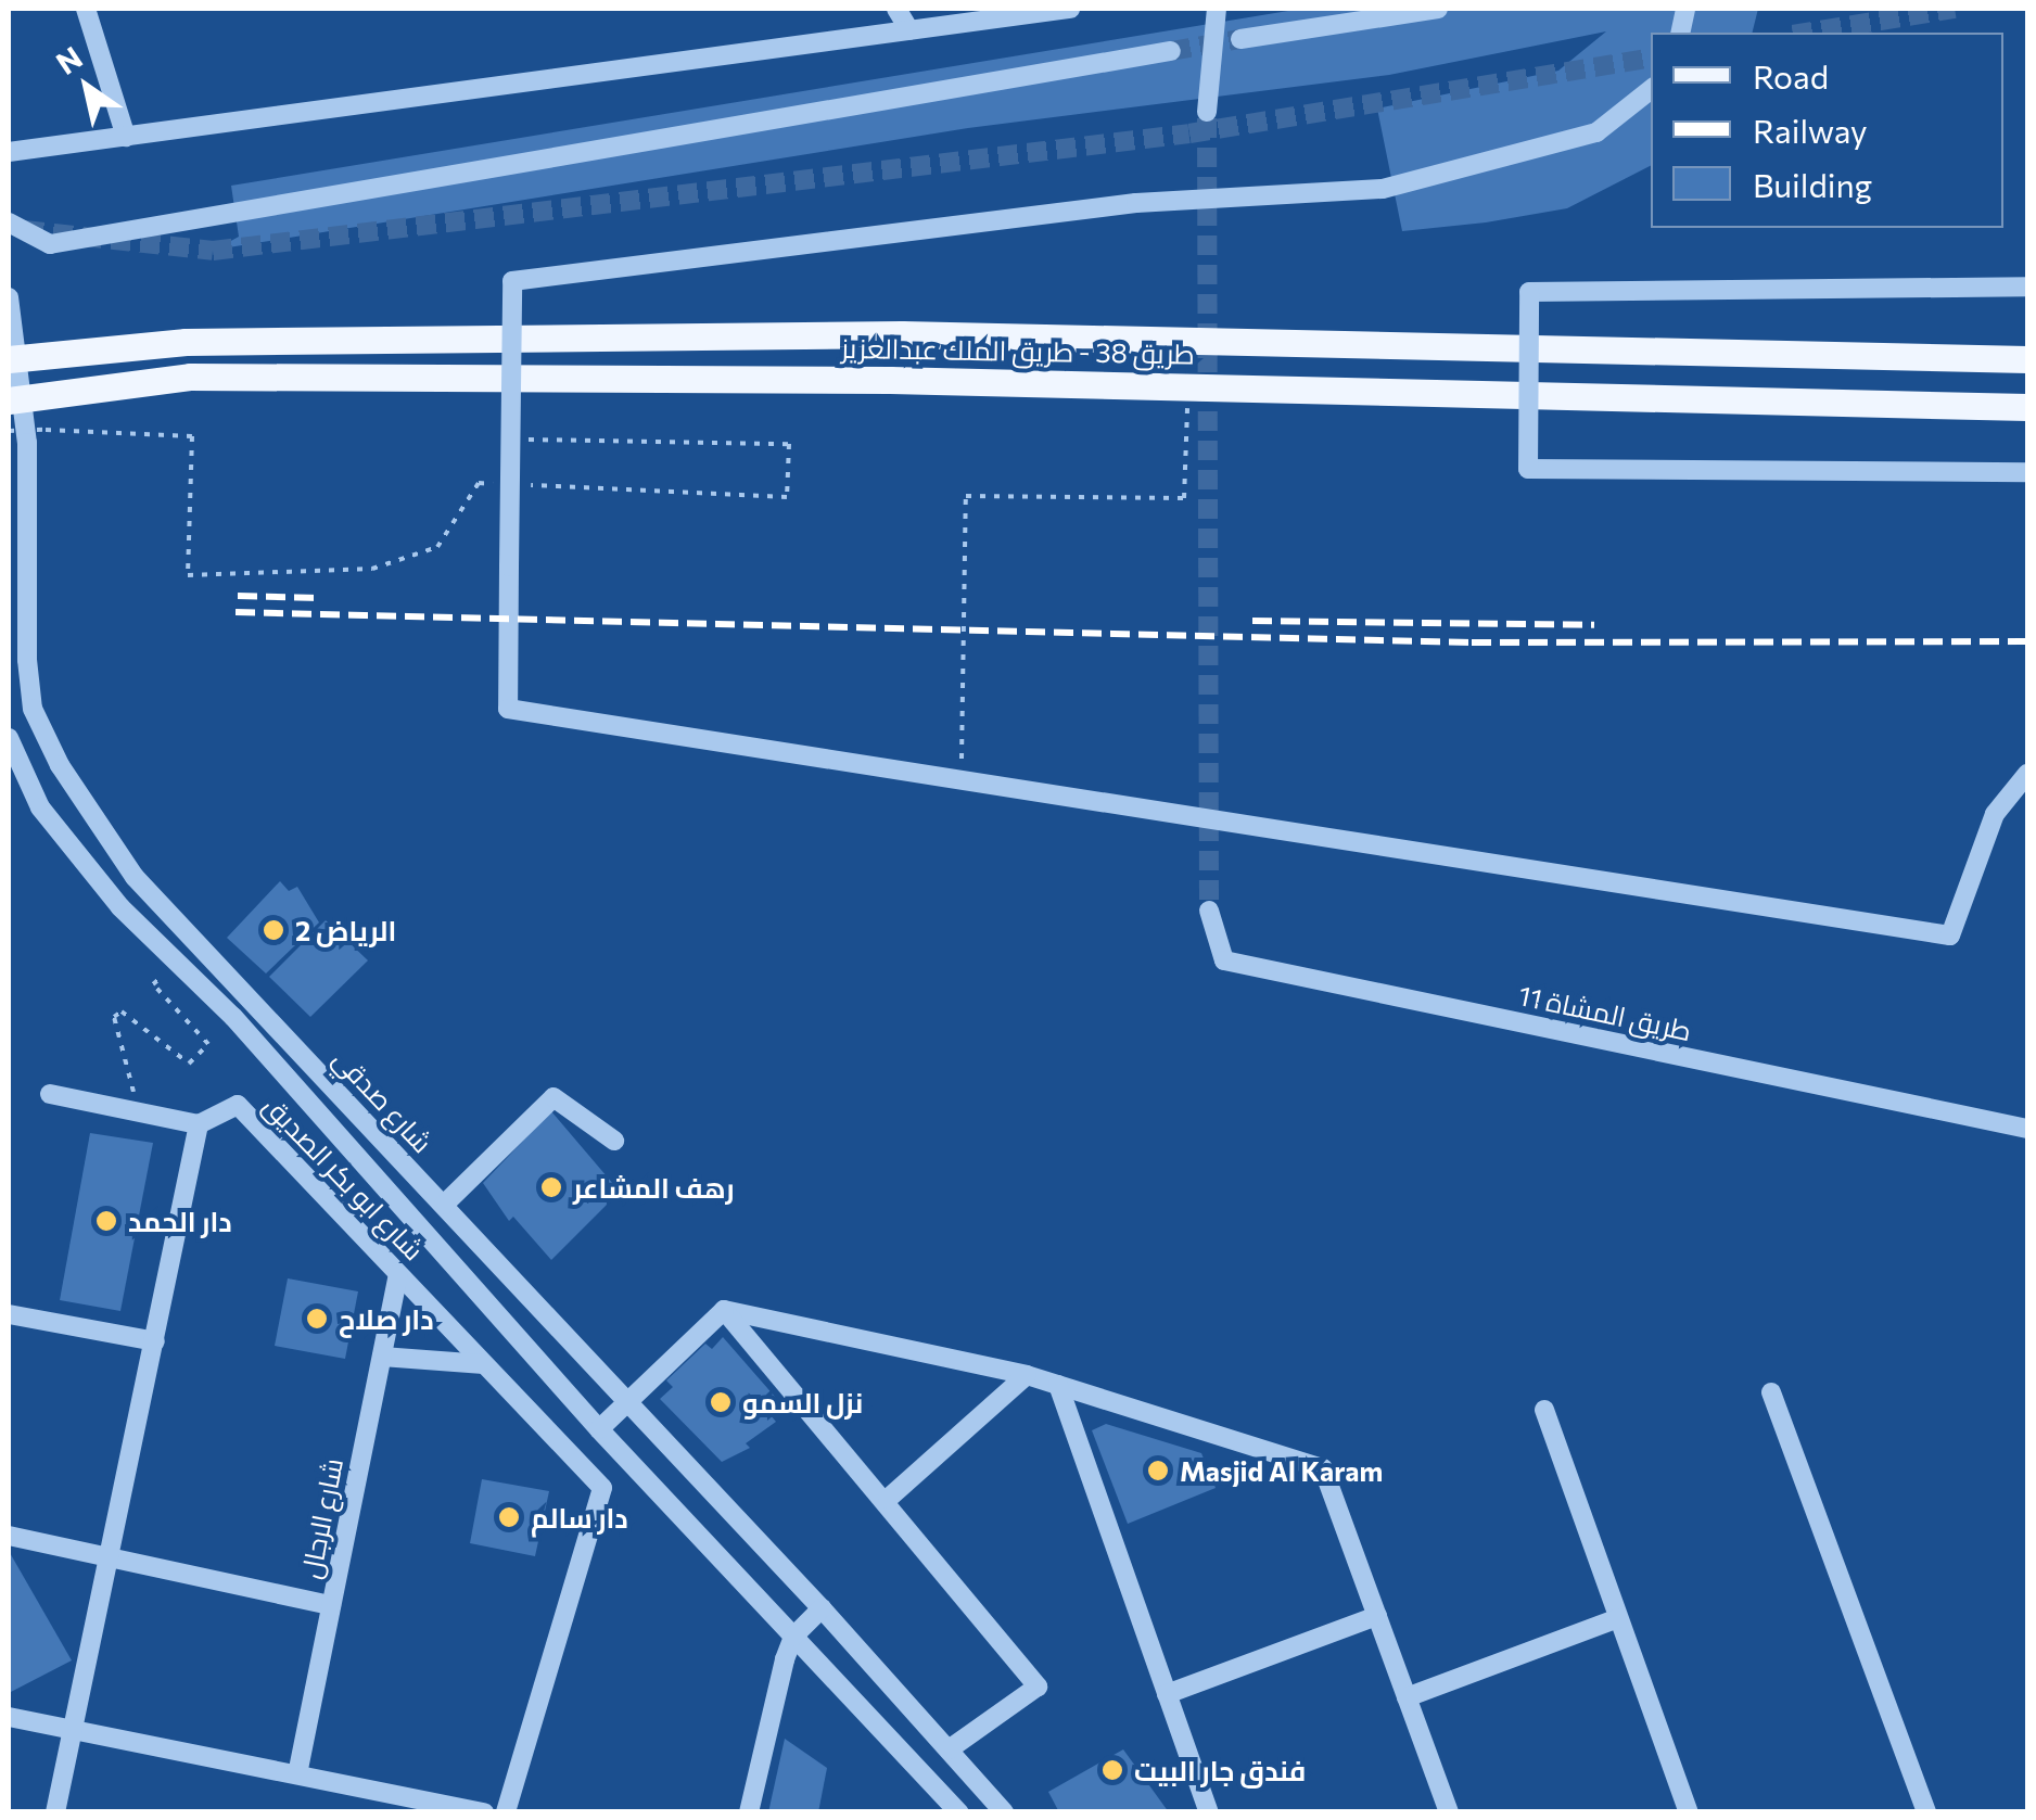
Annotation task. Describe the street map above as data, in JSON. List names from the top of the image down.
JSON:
{
  "streets": {
    "main road": ["طريق 38 - طريق الملك عبدالعزيز"],
    "street": [
      "طريق المشاة 11",
      "شارع صدقي",
      "شارع ابو بكر الصديق",
      "شارع الرجال"
    ]
  },
  "crossings": [
    ["شارع ابو بكر الصديق", "شارع الرجال"]
  ],
  "places": [
    "الرياض 2",
    "رهف المشاعر",
    "دار الحمد",
    "دار صلاح",
    "نزل السمو",
    "Masjid Al Karam",
    "دار سالم",
    "فندق جار البيت"
  ],
  "legend": ["Road", "Railway", "Building"],
  "north": "top left"
}
